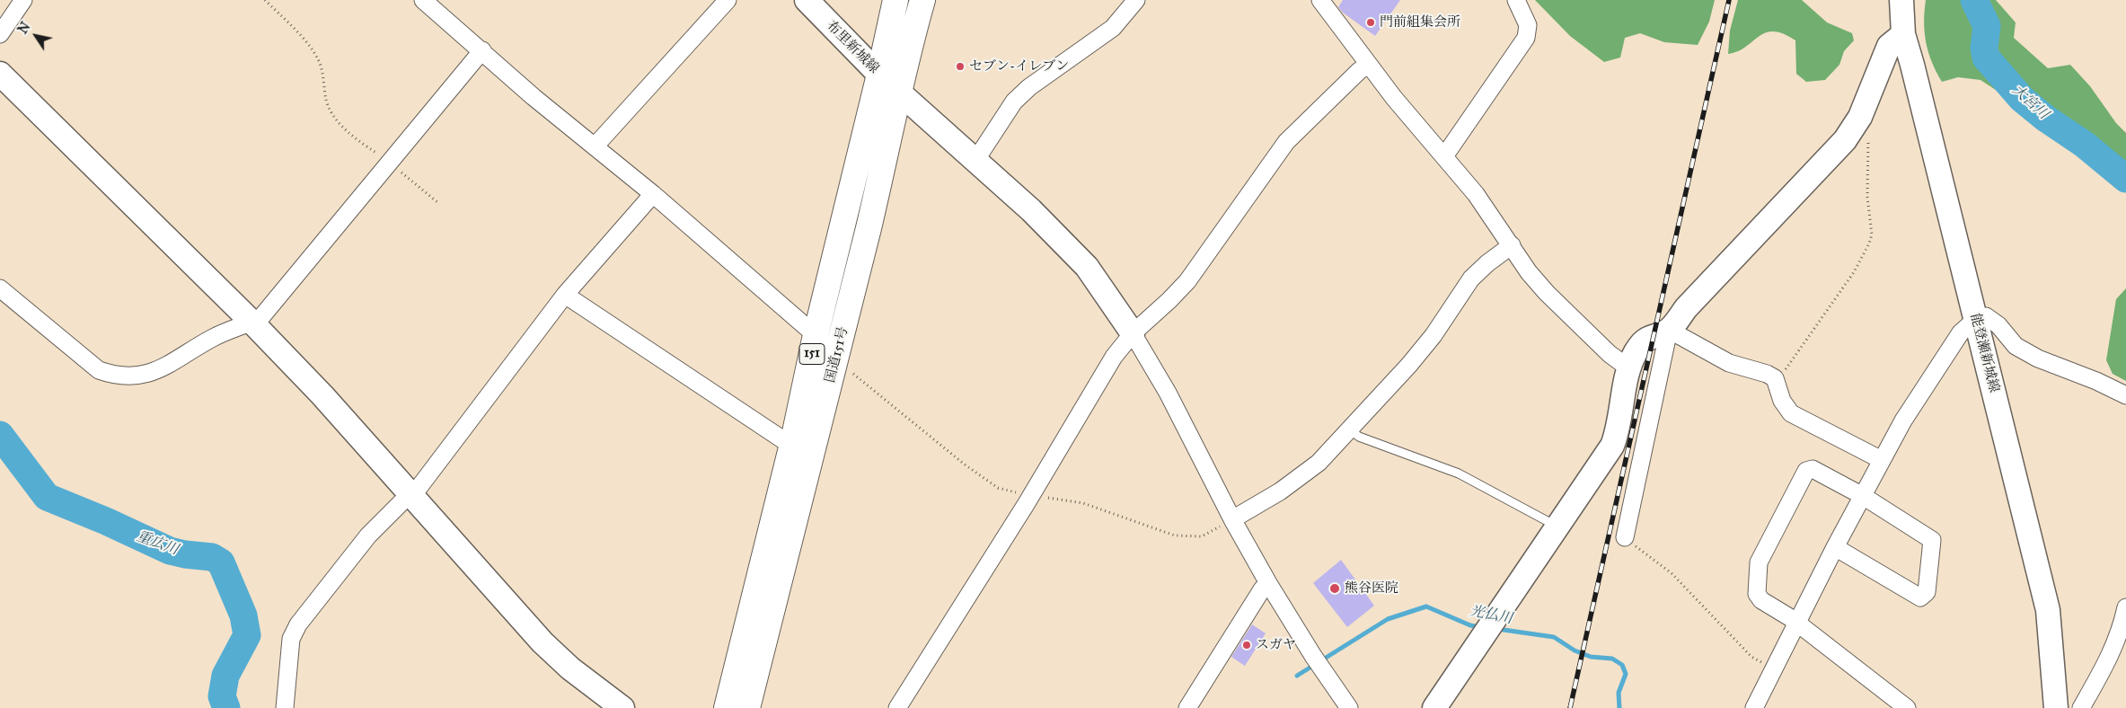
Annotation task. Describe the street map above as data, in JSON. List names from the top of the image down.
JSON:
{
  "streets": {
    "highway": ["151", "国道151号"],
    "street": ["布里新城線", "能登瀬新城線"]
  },
  "crossings": [
    ["布里新城線", "国道151号"]
  ],
  "water": ["大宮川", "重広川", "光仏川"],
  "places": [
    "門前組集会所",
    "セブン-イレブン",
    "熊谷医院",
    "スガヤ"
  ],
  "north": "top left"
}
